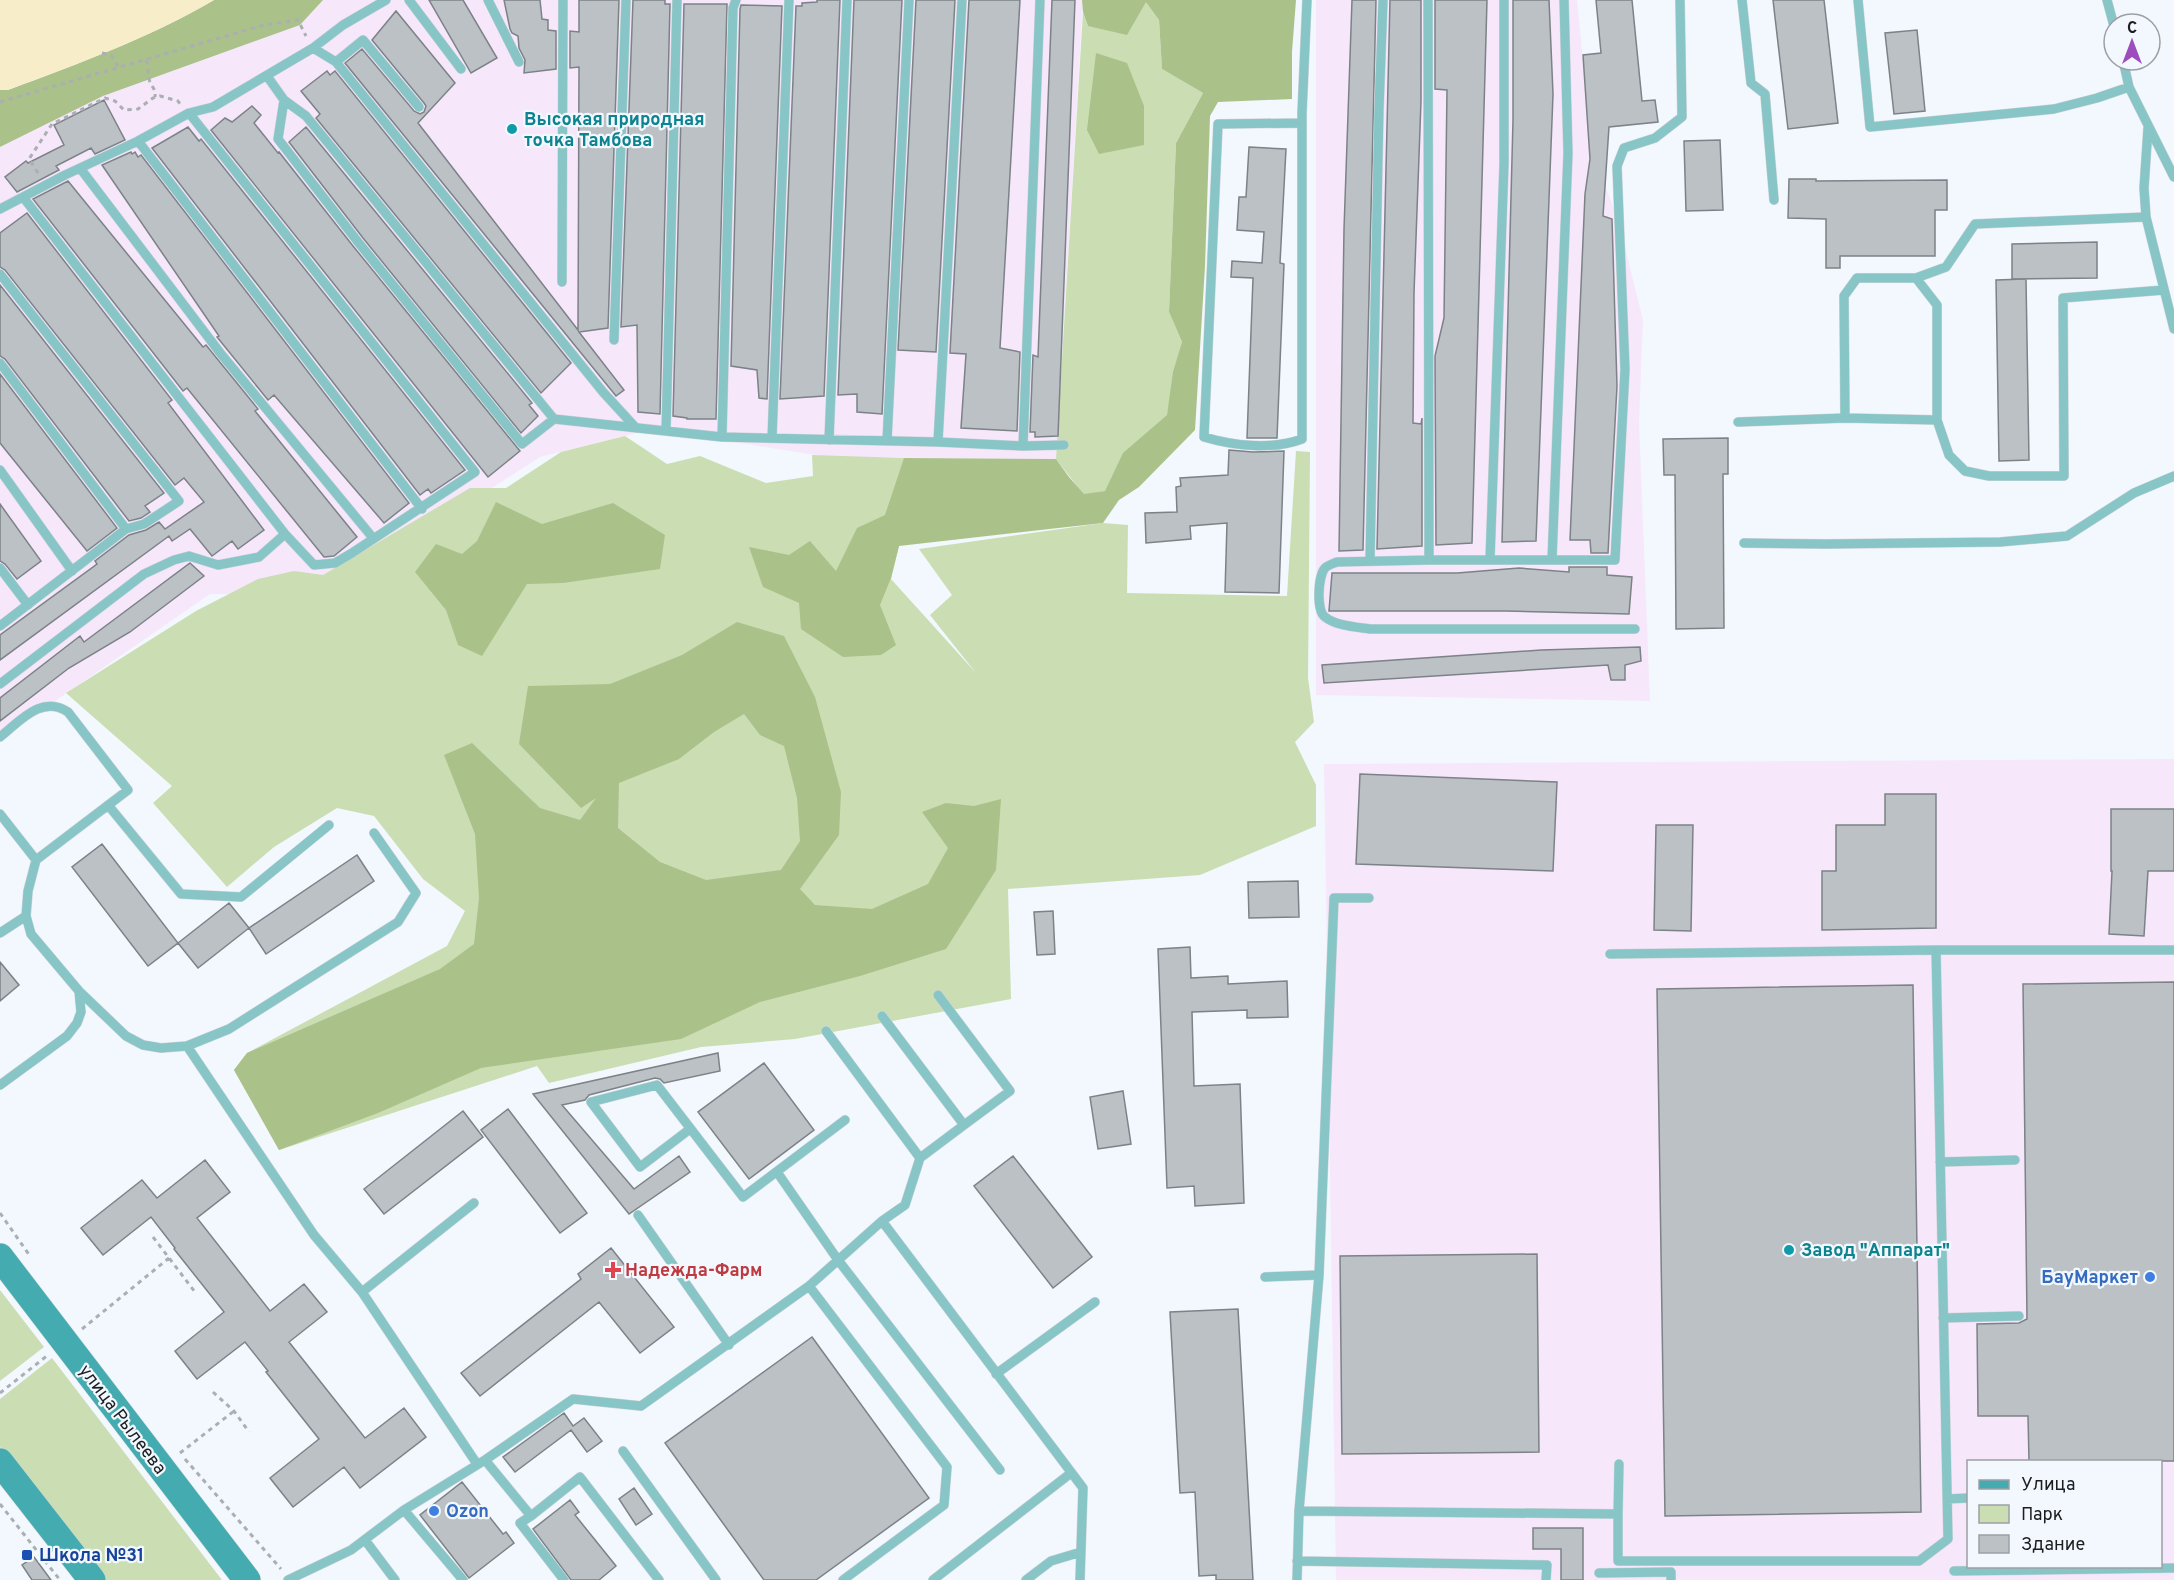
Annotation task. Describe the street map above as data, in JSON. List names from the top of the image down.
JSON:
{
  "streets": {
    "main road": ["улица Рылеева"]
  },
  "places": {
    "other": [
      "Высокая природная точка Тамбова",
      "Завод \"Аппарат\"",
      "БауМаркет",
      "Ozon"
    ],
    "health": ["Надежда-Фарм"],
    "transit": ["Школа №31"]
  },
  "legend": ["Улица", "Парк", "Здание"],
  "north": "top"
}
